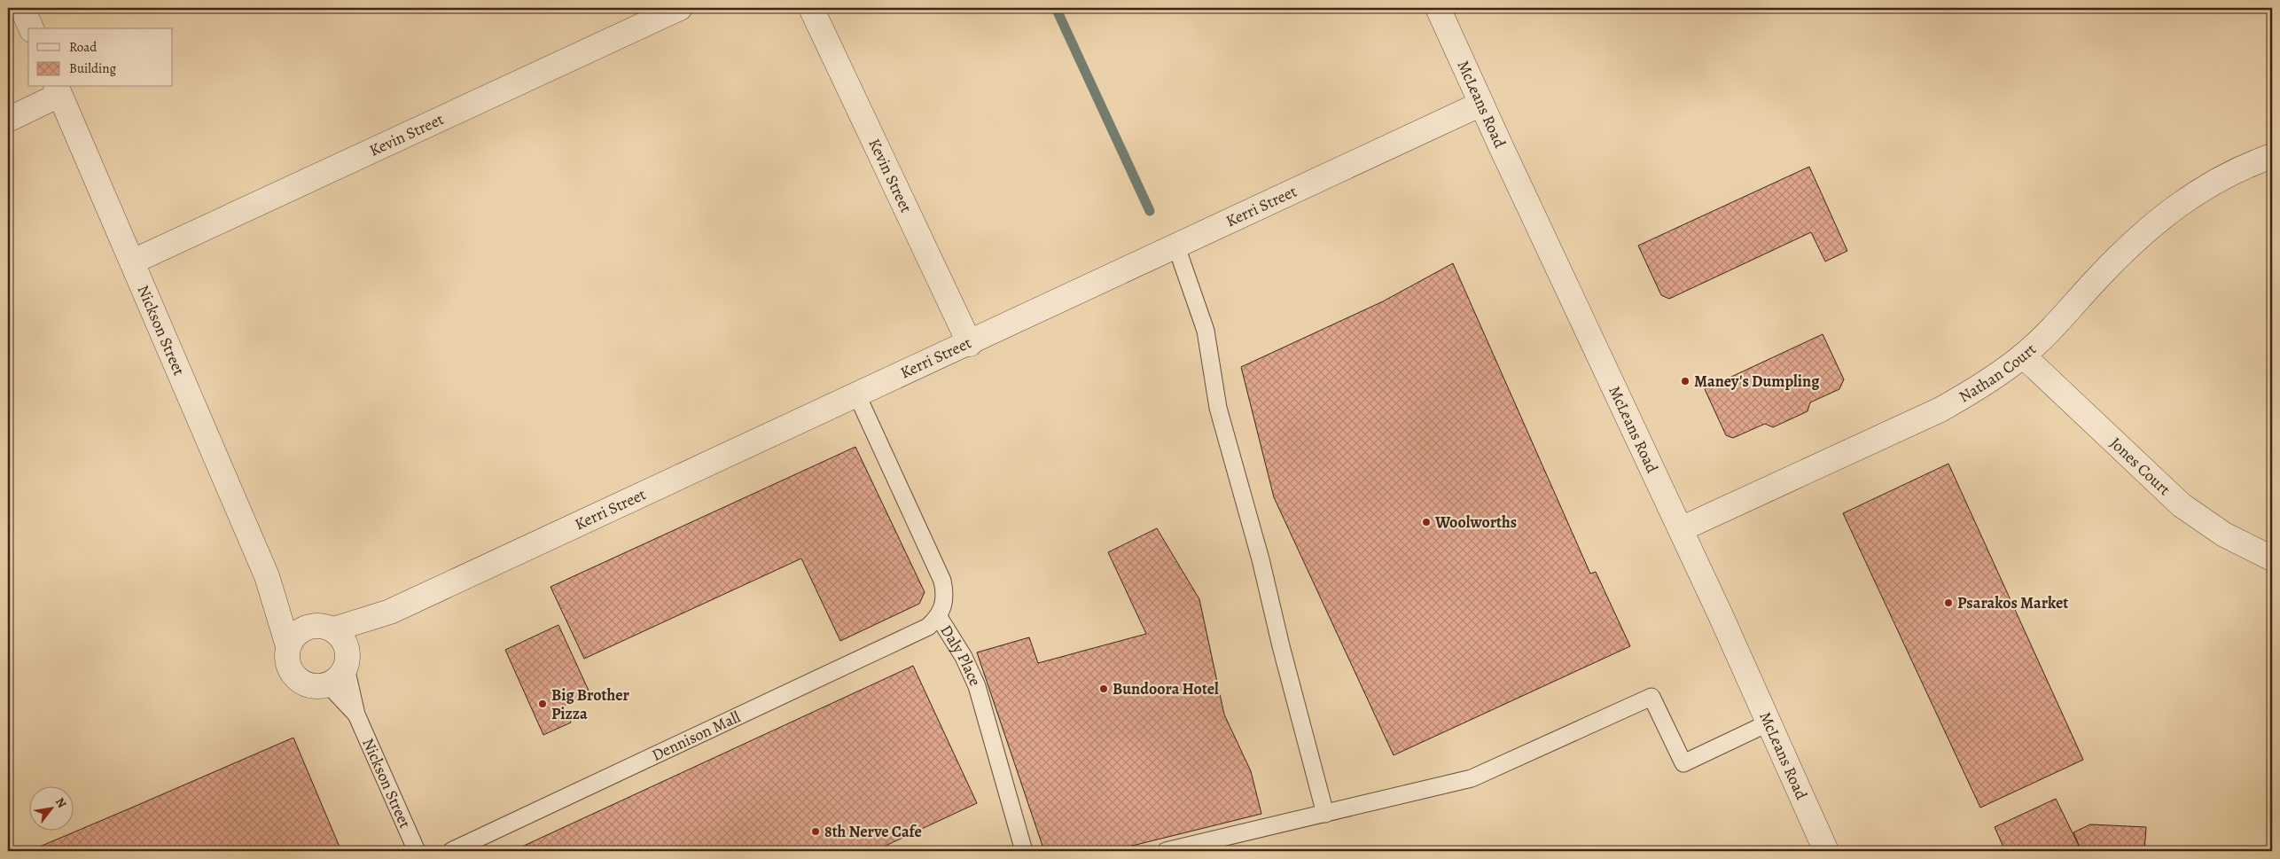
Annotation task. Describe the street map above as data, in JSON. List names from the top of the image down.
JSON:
{
  "streets": {
    "street": [
      "McLeans Road",
      "Kevin Street",
      "Kerri Street",
      "Nickson Street",
      "Nathan Court",
      "Jones Court"
    ],
    "lane": ["Daly Place", "Dennison Mall"]
  },
  "crossings": [
    ["McLeans Road", "Kerri Street"],
    ["McLeans Road", "Nathan Court"],
    ["Kevin Street", "Kerri Street"],
    ["Kevin Street", "Nickson Street"],
    ["Kerri Street", "Nickson Street"],
    ["Kerri Street", "Daly Place"],
    ["Nathan Court", "Jones Court"],
    ["Daly Place", "Dennison Mall"]
  ],
  "places": [
    "Maney's Dumpling",
    "Woolworths",
    "Psarakos Market",
    "Bundoora Hotel",
    "Big Brother Pizza",
    "8th Nerve Cafe"
  ],
  "legend": ["Road", "Building"],
  "north": "top right"
}
